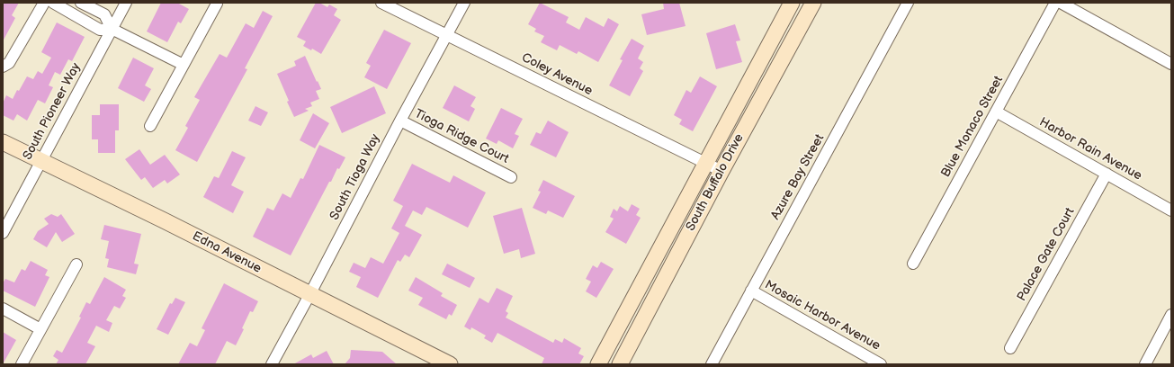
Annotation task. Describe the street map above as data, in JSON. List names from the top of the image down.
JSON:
{
  "streets": {
    "main road": ["South Buffalo Drive", "Edna Avenue"],
    "street": [
      "Coley Avenue",
      "South Pioneer Way",
      "Blue Monaco Street",
      "Tioga Ridge Court",
      "Harbor Rain Avenue",
      "South Tioga Way",
      "Azure Bay Street",
      "Palace Gate Court",
      "Mosaic Harbor Avenue"
    ]
  },
  "crossings": [
    ["Coley Avenue", "South Tioga Way"],
    ["Coley Avenue", "South Buffalo Drive"],
    ["South Pioneer Way", "Edna Avenue"],
    ["Blue Monaco Street", "Harbor Rain Avenue"],
    ["Tioga Ridge Court", "South Tioga Way"],
    ["Harbor Rain Avenue", "Palace Gate Court"],
    ["South Tioga Way", "Edna Avenue"],
    ["Azure Bay Street", "Mosaic Harbor Avenue"]
  ]
}
